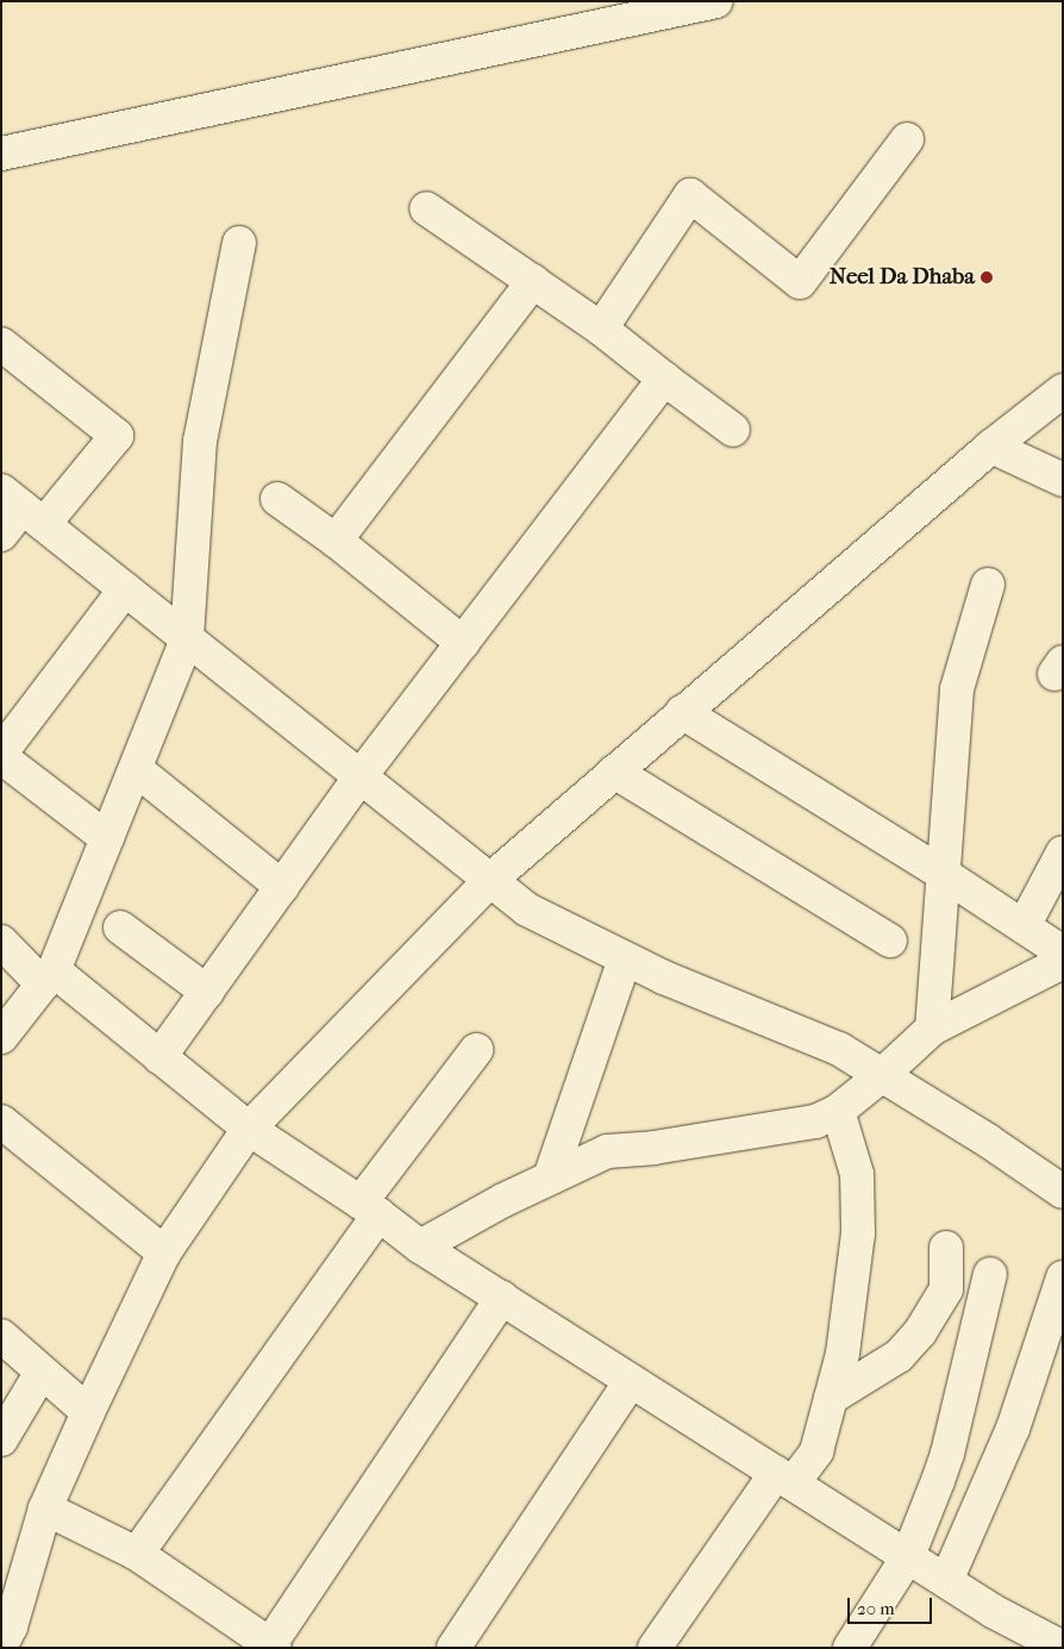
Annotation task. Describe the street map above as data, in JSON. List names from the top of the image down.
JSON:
{
  "places": ["Neel Da Dhaba"],
  "scale_bar": "20 m"
}
